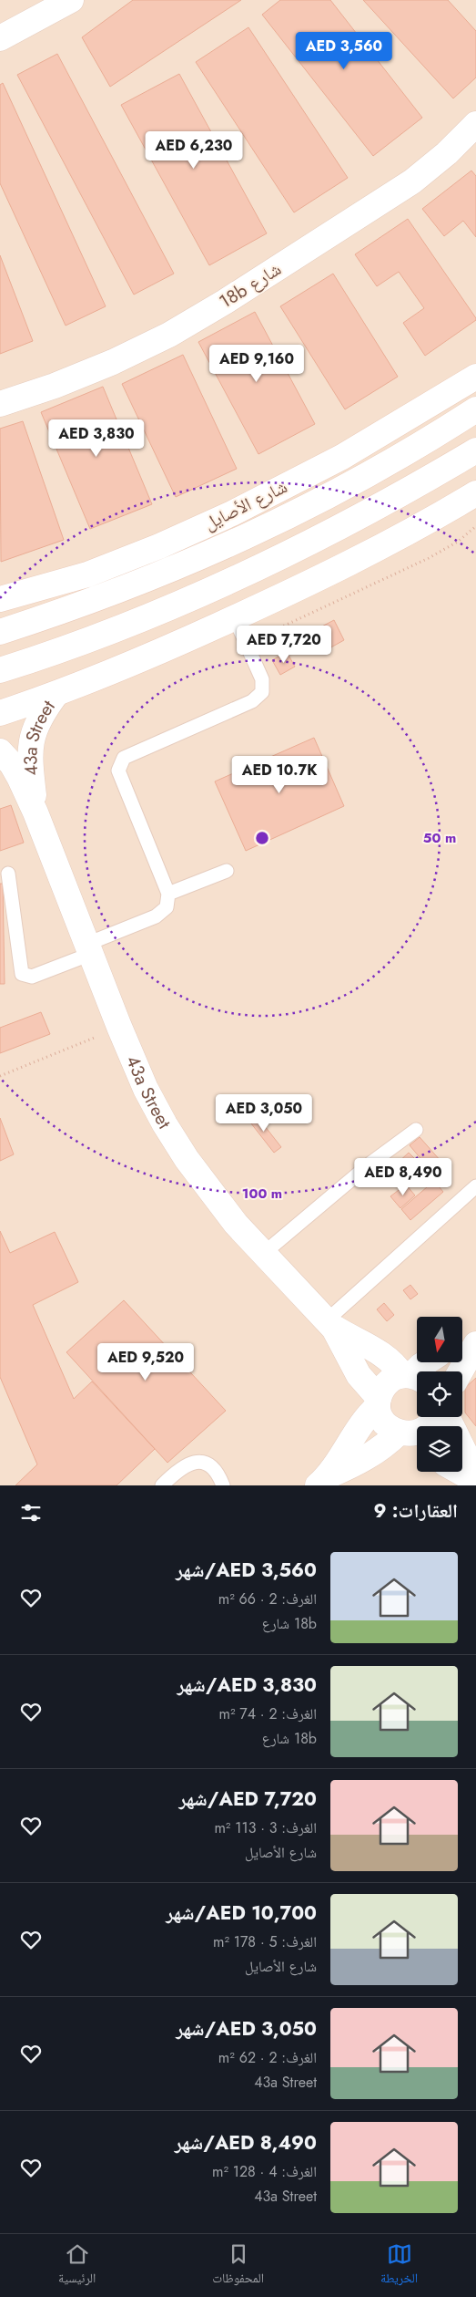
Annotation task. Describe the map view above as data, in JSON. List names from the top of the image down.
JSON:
{
  "streets": {
    "street": ["18b شارع", "شارع الأصايل", "43a Street"]
  },
  "north": "bottom",
  "page": {
    "price": [
      "AED 3,560",
      "AED 6,230",
      "AED 9,160",
      "AED 3,830",
      "AED 7,720",
      "AED 10.7K",
      "AED 3,050",
      "AED 8,490",
      "AED 9,520"
    ],
    "heading": "العقارات: 9",
    "list": [
      {
        "name": "AED 3,560/شهر",
        "note": "الغرف: 2 · 66 m² · 18b شارع"
      },
      {
        "name": "AED 3,830/شهر",
        "note": "الغرف: 2 · 74 m² · 18b شارع"
      },
      {
        "name": "AED 7,720/شهر",
        "note": "الغرف: 3 · 113 m² · شارع الأصايل"
      },
      {
        "name": "AED 10,700/شهر",
        "note": "الغرف: 5 · 178 m² · شارع الأصايل"
      },
      {
        "name": "AED 3,050/شهر",
        "note": "الغرف: 2 · 62 m² · 43a Street"
      },
      {
        "name": "AED 8,490/شهر",
        "note": "الغرف: 4 · 128 m² · 43a Street"
      }
    ],
    "tabs": ["الخريطة", "المحفوظات", "الرئيسية"]
  },
  "rings": ["50 m", "100 m"]
}
